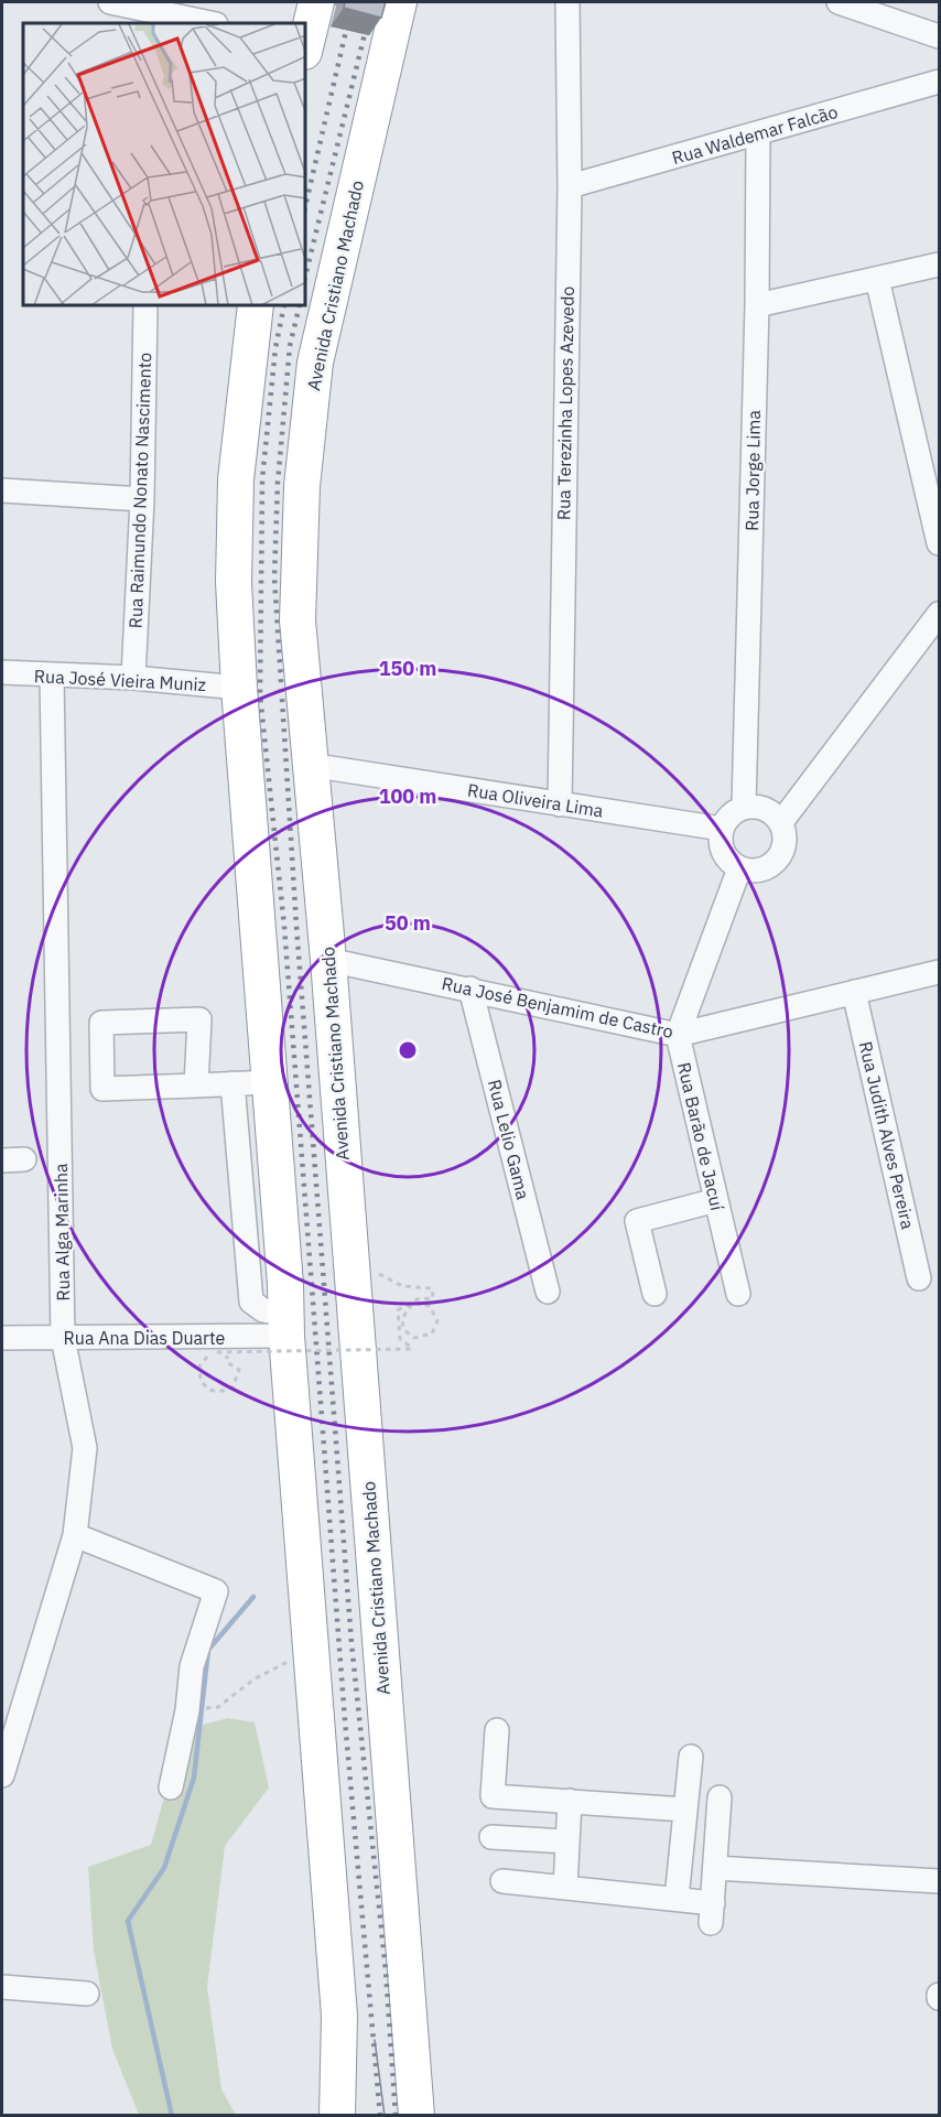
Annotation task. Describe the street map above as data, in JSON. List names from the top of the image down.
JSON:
{
  "streets": {
    "highway": ["Avenida Cristiano Machado"],
    "street": [
      "Rua Waldemar Falcão",
      "Rua Terezinha Lopes Azevedo",
      "Rua Jorge Lima",
      "Rua Raimundo Nonato Nascimento",
      "Rua José Vieira Muniz",
      "Rua Oliveira Lima",
      "Rua José Benjamim de Castro",
      "Rua Judith Alves Pereira",
      "Rua Barão de Jacuí",
      "Rua Lelio Gama",
      "Rua Alga Marinha",
      "Rua Ana Dias Duarte"
    ]
  },
  "crossings": [
    ["Rua Waldemar Falcão", "Rua Terezinha Lopes Azevedo"],
    ["Rua Waldemar Falcão", "Rua Jorge Lima"],
    ["Avenida Cristiano Machado", "Rua Oliveira Lima"],
    ["Avenida Cristiano Machado", "Rua José Benjamim de Castro"],
    ["Rua Terezinha Lopes Azevedo", "Rua Oliveira Lima"],
    ["Rua Jorge Lima", "Rua Oliveira Lima"],
    ["Rua Raimundo Nonato Nascimento", "Rua José Vieira Muniz"],
    ["Rua José Vieira Muniz", "Rua Alga Marinha"],
    ["Rua José Benjamim de Castro", "Rua Judith Alves Pereira"],
    ["Rua José Benjamim de Castro", "Rua Barão de Jacuí"],
    ["Rua José Benjamim de Castro", "Rua Lelio Gama"],
    ["Rua Alga Marinha", "Rua Ana Dias Duarte"]
  ],
  "rings": ["150 m", "100 m", "50 m"]
}
